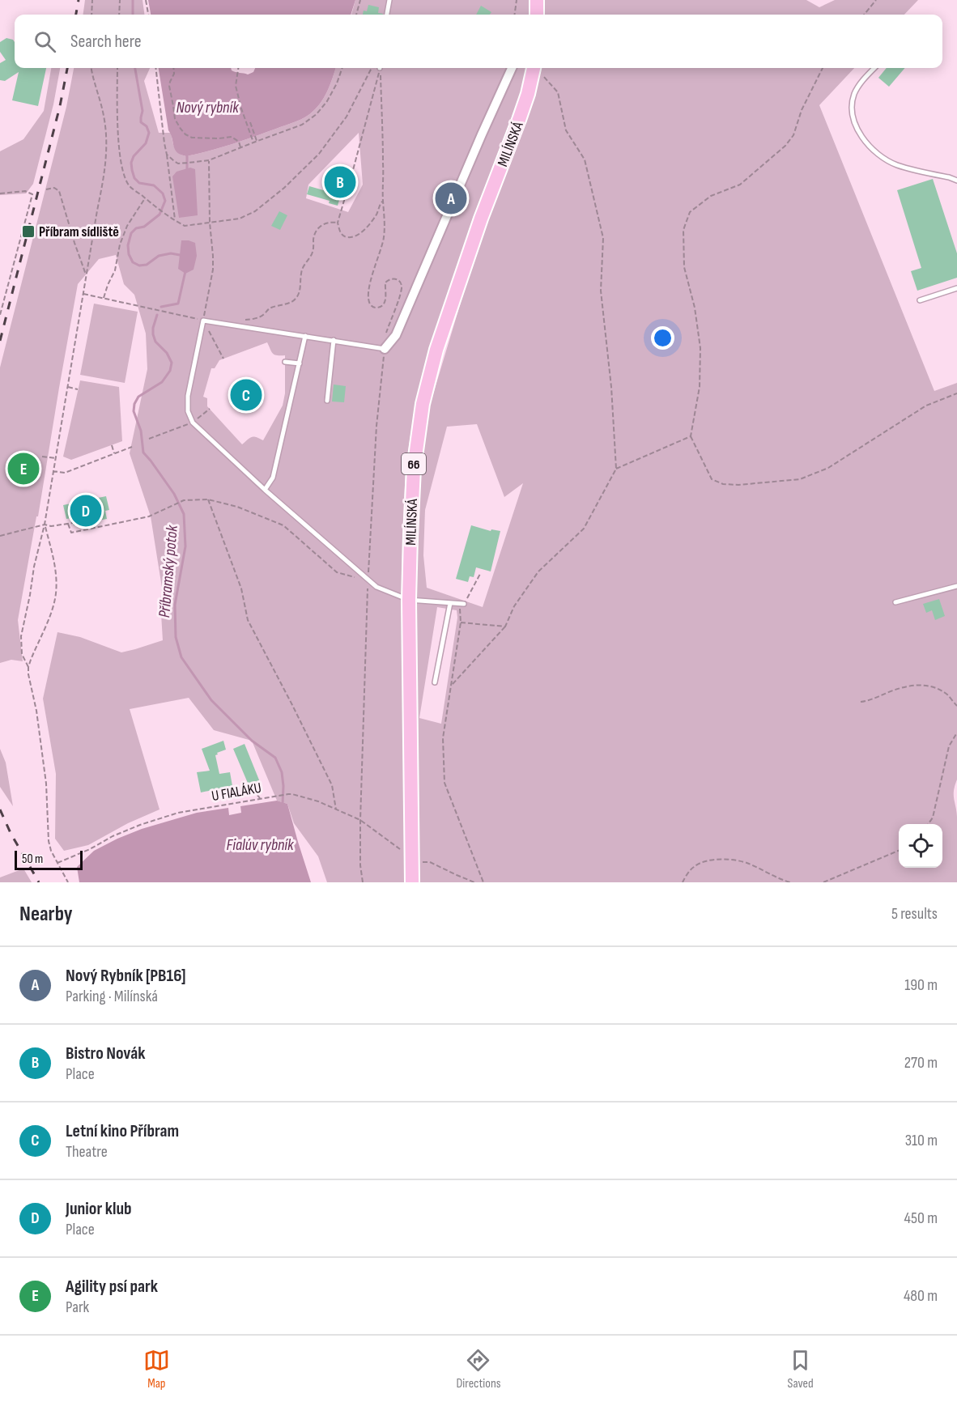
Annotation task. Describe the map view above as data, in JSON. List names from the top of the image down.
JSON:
{
  "streets": {
    "main road": ["MILÍNSKÁ", "66"],
    "path": ["U FIALÁKU"]
  },
  "crossings": [
    ["MILÍNSKÁ", "U FIALÁKU"]
  ],
  "water": ["Nový rybník", "Příbramský potok", "Fialúv rybník"],
  "places": {
    "transit": ["Příbram sídliště"]
  },
  "scale_bar": "50 m",
  "page": {
    "search": "Search here",
    "pins": [
      "B",
      "A",
      "C",
      "E",
      "D"
    ],
    "scale": "50 m",
    "heading": ["Nearby", "5 results"],
    "list": [
      {
        "mark": "A",
        "name": "Nový Rybník [PB16]",
        "note": "Parking · Milínská",
        "value": "190 m"
      },
      {
        "mark": "B",
        "name": "Bistro Novák",
        "note": "Place",
        "value": "270 m"
      },
      {
        "mark": "C",
        "name": "Letní kino Příbram",
        "note": "Theatre",
        "value": "310 m"
      },
      {
        "mark": "D",
        "name": "Junior klub",
        "note": "Place",
        "value": "450 m"
      },
      {
        "mark": "E",
        "name": "Agility psí park",
        "note": "Park",
        "value": "480 m"
      }
    ],
    "nav": ["Map", "Directions", "Saved"]
  }
}
